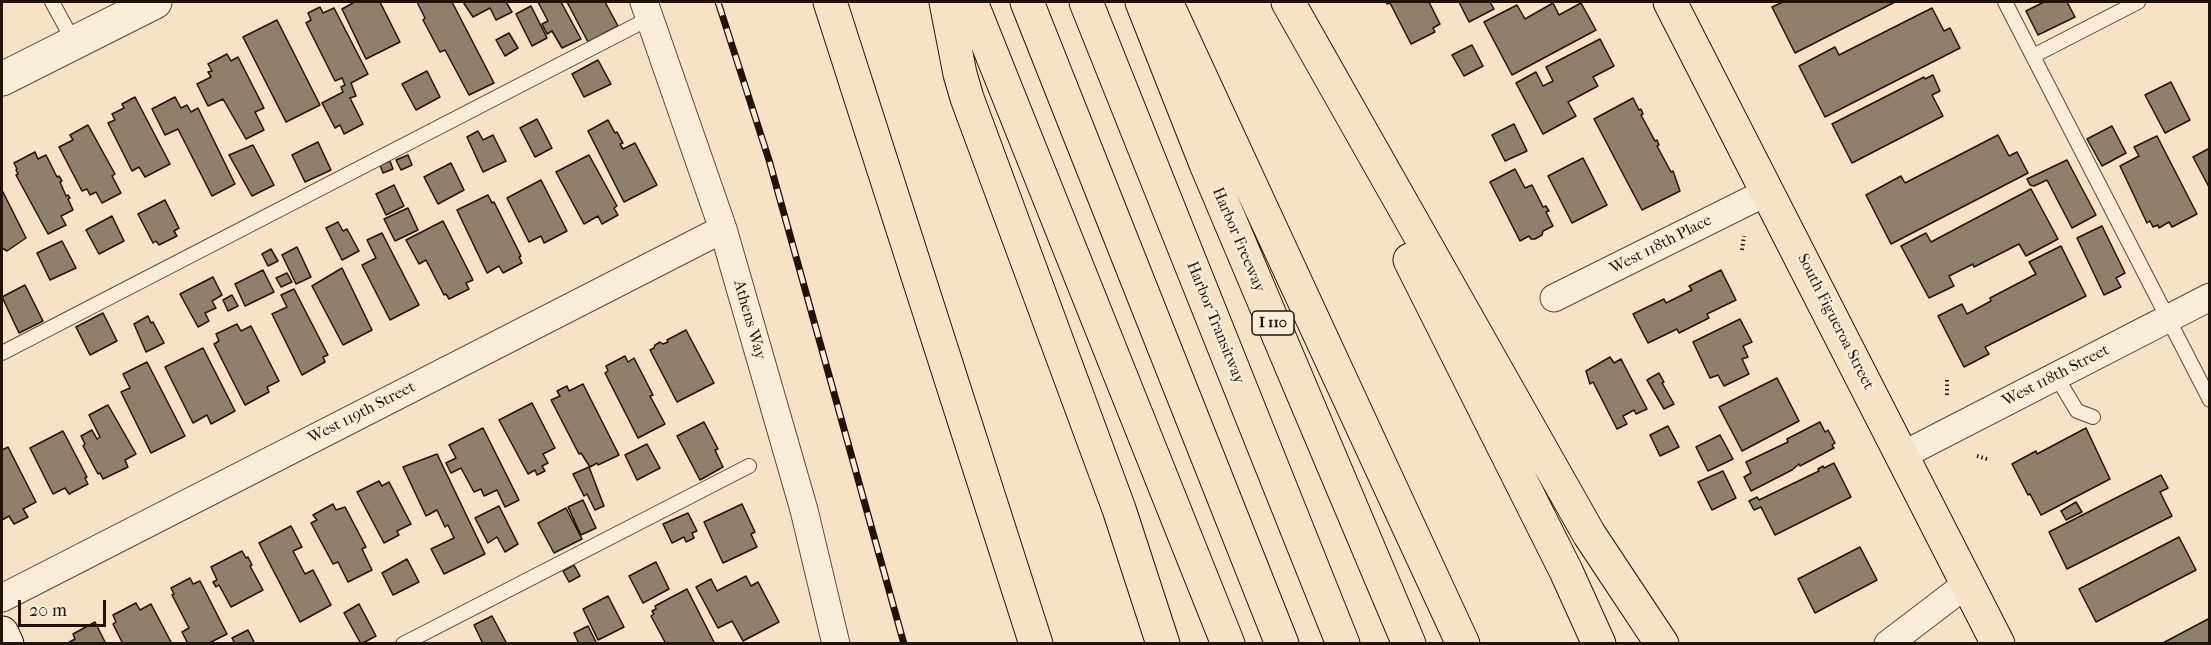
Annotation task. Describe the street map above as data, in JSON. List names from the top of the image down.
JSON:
{
  "streets": {
    "main road": [
      "Harbor Freeway",
      "South Figueroa Street",
      "Harbor Transitway",
      "I 110"
    ],
    "street": [
      "West 118th Place",
      "Athens Way",
      "West 118th Street",
      "West 119th Street"
    ]
  },
  "crossings": [
    ["West 118th Place", "South Figueroa Street"],
    ["Athens Way", "West 119th Street"],
    ["South Figueroa Street", "West 118th Street"]
  ],
  "scale_bar": "20 m"
}
